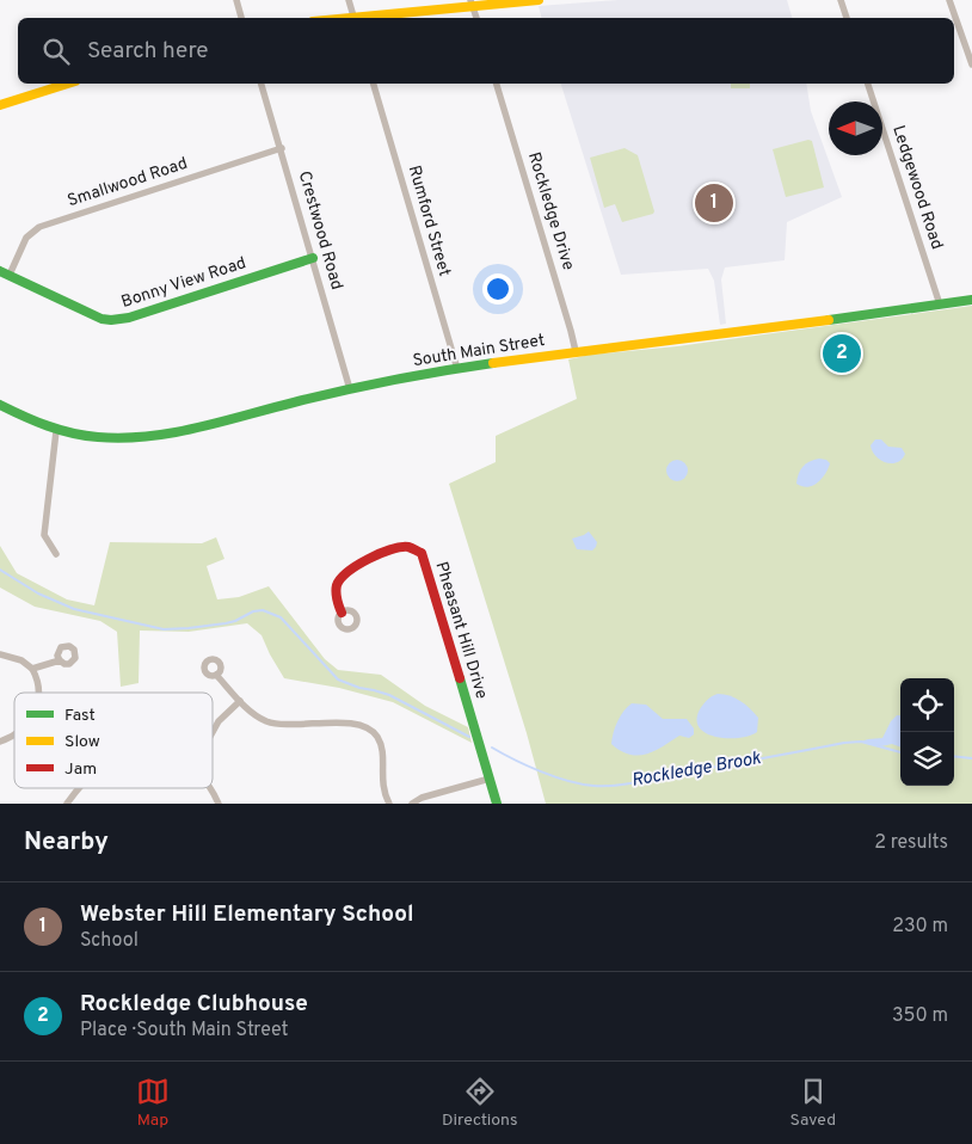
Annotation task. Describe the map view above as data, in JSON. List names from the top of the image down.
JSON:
{
  "streets": {
    "street": [
      "Smallwood Road",
      "Ledgewood Road",
      "Rockledge Drive",
      "Rumford Street",
      "Crestwood Road",
      "Bonny View Road",
      "South Main Street",
      "Pheasant Hill Drive"
    ]
  },
  "crossings": [
    ["Smallwood Road", "Crestwood Road"],
    ["Smallwood Road", "Bonny View Road"],
    ["Ledgewood Road", "South Main Street"],
    ["Rockledge Drive", "South Main Street"],
    ["Rumford Street", "South Main Street"],
    ["Crestwood Road", "Bonny View Road"],
    ["Crestwood Road", "South Main Street"]
  ],
  "water": ["Rockledge Brook"],
  "legend": ["Fast", "Slow", "Jam"],
  "north": "left",
  "page": {
    "search": "Search here",
    "pins": ["1", "2"],
    "heading": ["Nearby", "2 results"],
    "list": [
      {
        "mark": "1",
        "name": "Webster Hill Elementary School",
        "note": "School",
        "value": "230 m"
      },
      {
        "mark": "2",
        "name": "Rockledge Clubhouse",
        "note": "Place · South Main Street",
        "value": "350 m"
      }
    ],
    "nav": ["Map", "Directions", "Saved"]
  }
}
